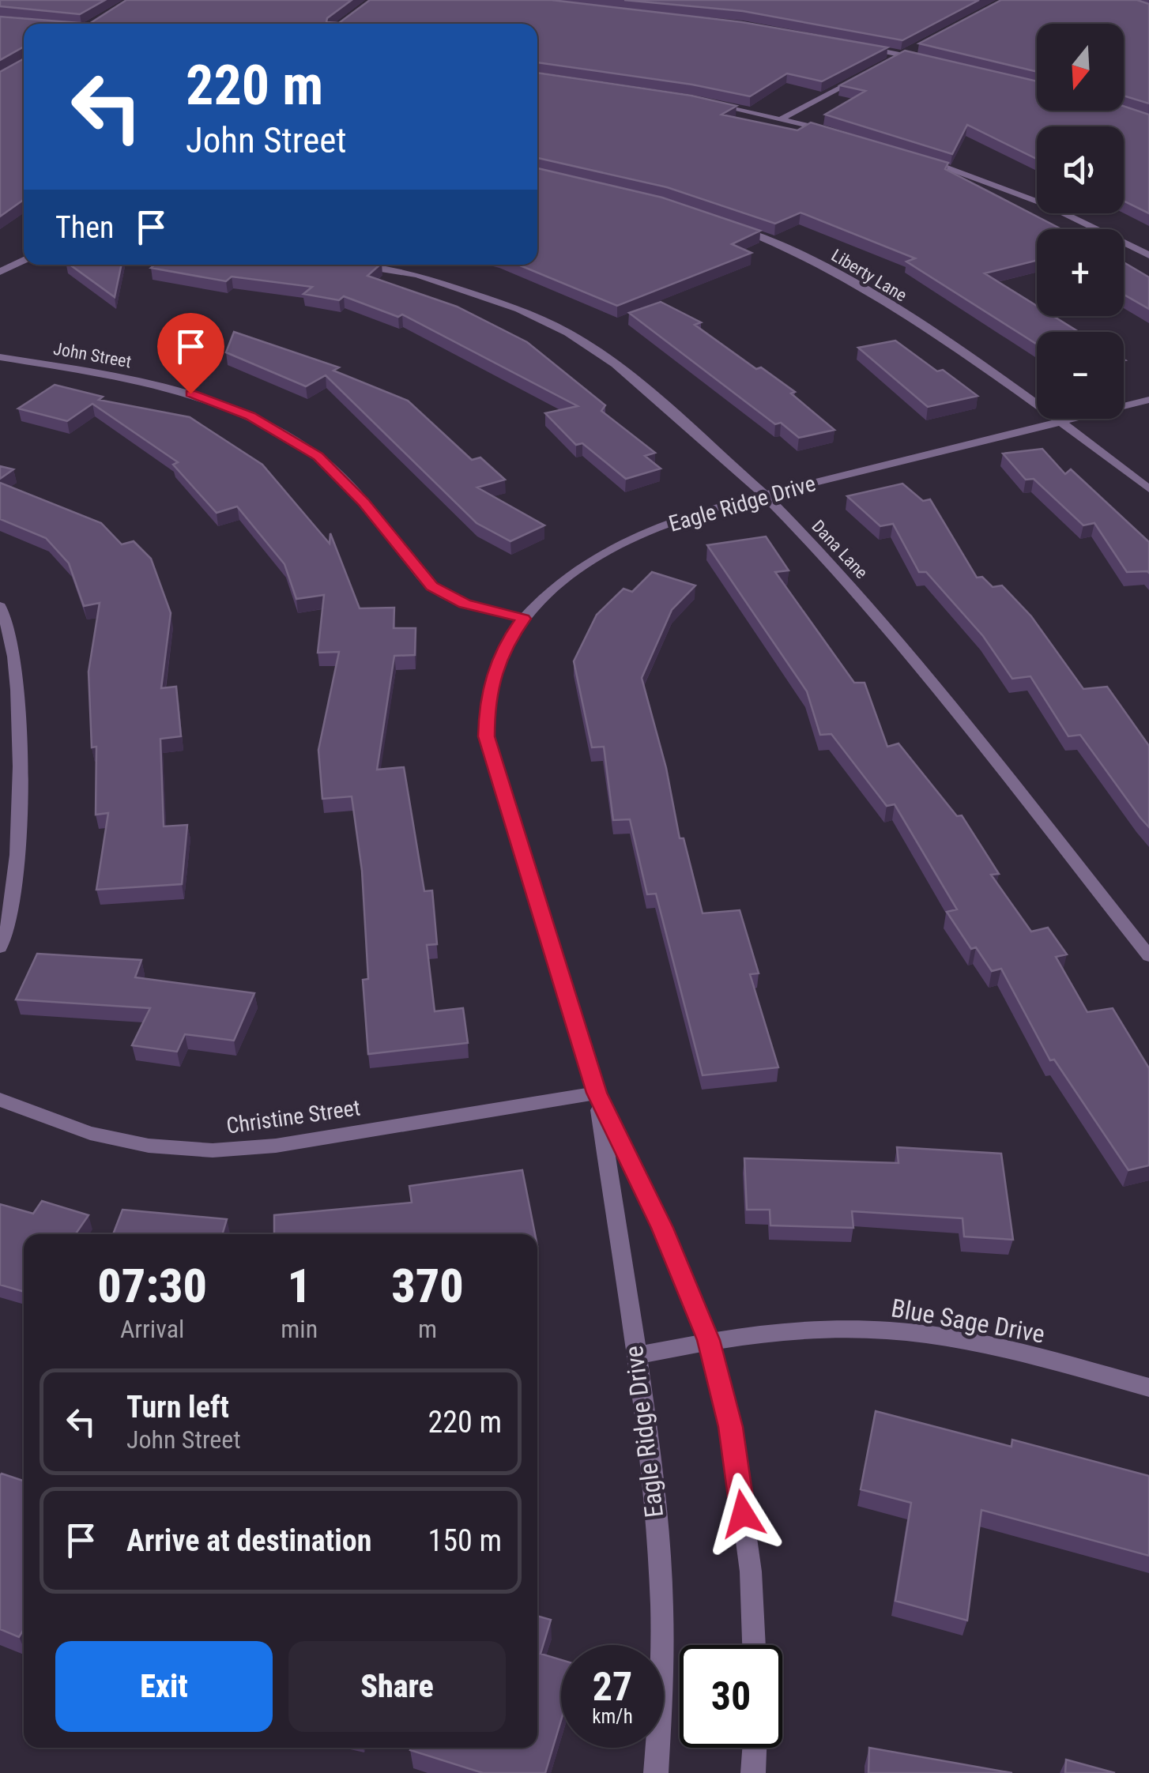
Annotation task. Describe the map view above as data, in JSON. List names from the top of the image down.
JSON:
{
  "streets": {
    "street": [
      "Liberty Lane",
      "John Street",
      "Eagle Ridge Drive",
      "Dana Lane",
      "Christine Street",
      "Blue Sage Drive"
    ]
  },
  "crossings": [
    ["Liberty Lane", "Eagle Ridge Drive"],
    ["John Street", "Eagle Ridge Drive"],
    ["Eagle Ridge Drive", "Dana Lane"],
    ["Eagle Ridge Drive", "Christine Street"],
    ["Eagle Ridge Drive", "Blue Sage Drive"]
  ],
  "north": "bottom",
  "page": {
    "map_buttons": ["+", "−"],
    "turn": ["220 m", "John Street"],
    "then": "Then",
    "eta": [
      "07:30",
      "Arrival",
      "1",
      "min",
      "370",
      "m"
    ],
    "list": [
      {
        "name": "Turn left",
        "note": "John Street",
        "value": "220 m"
      },
      {
        "name": "Arrive at destination",
        "value": "150 m"
      }
    ],
    "buttons": ["Exit", "Share"],
    "speed": "27 km/h",
    "limit": "30"
  }
}
